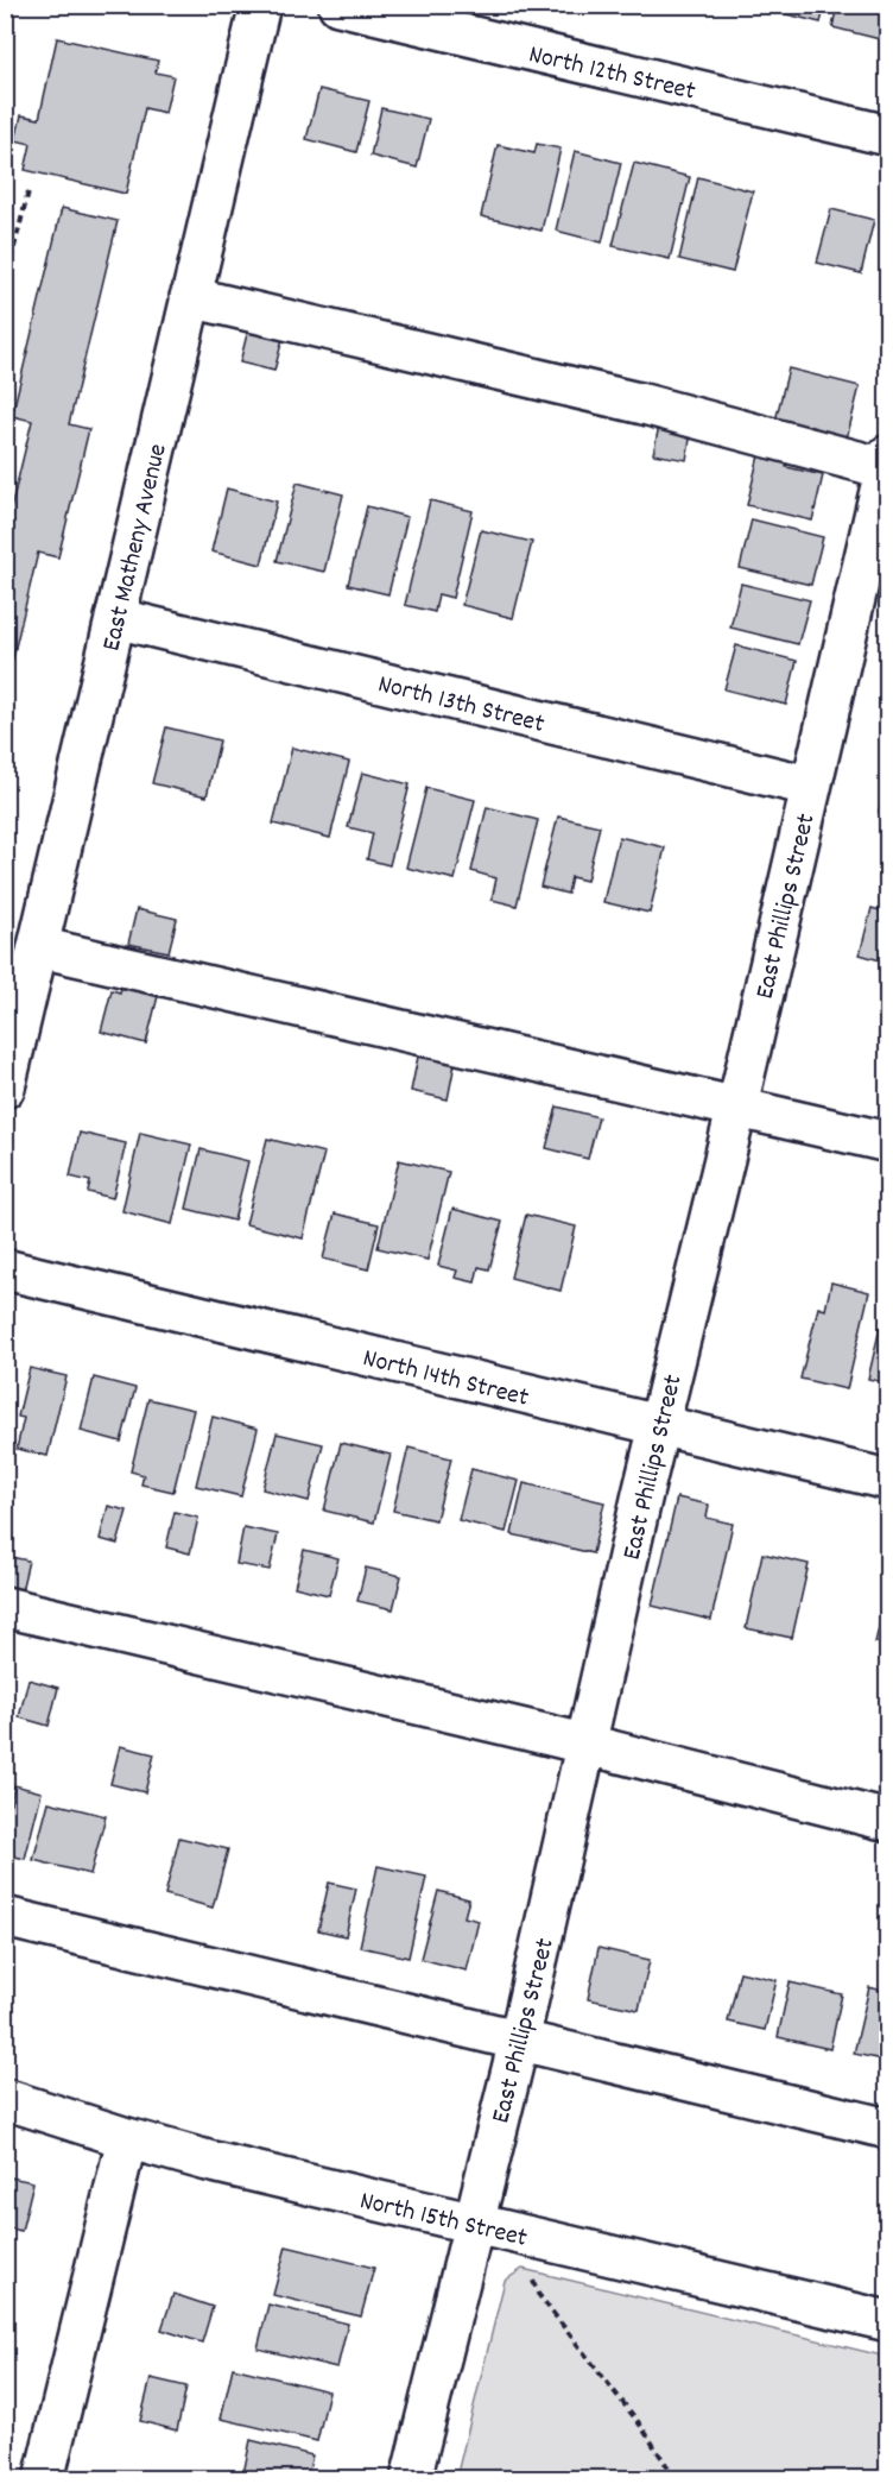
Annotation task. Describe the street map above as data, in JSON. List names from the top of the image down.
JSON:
{
  "streets": {
    "street": [
      "North 12th Street",
      "East Matheny Avenue",
      "North 13th Street",
      "East Phillips Street",
      "North 14th Street",
      "North 15th Street"
    ]
  },
  "crossings": [
    ["East Matheny Avenue", "North 13th Street"],
    ["North 13th Street", "East Phillips Street"],
    ["East Phillips Street", "North 14th Street"],
    ["East Phillips Street", "North 15th Street"]
  ]
}
